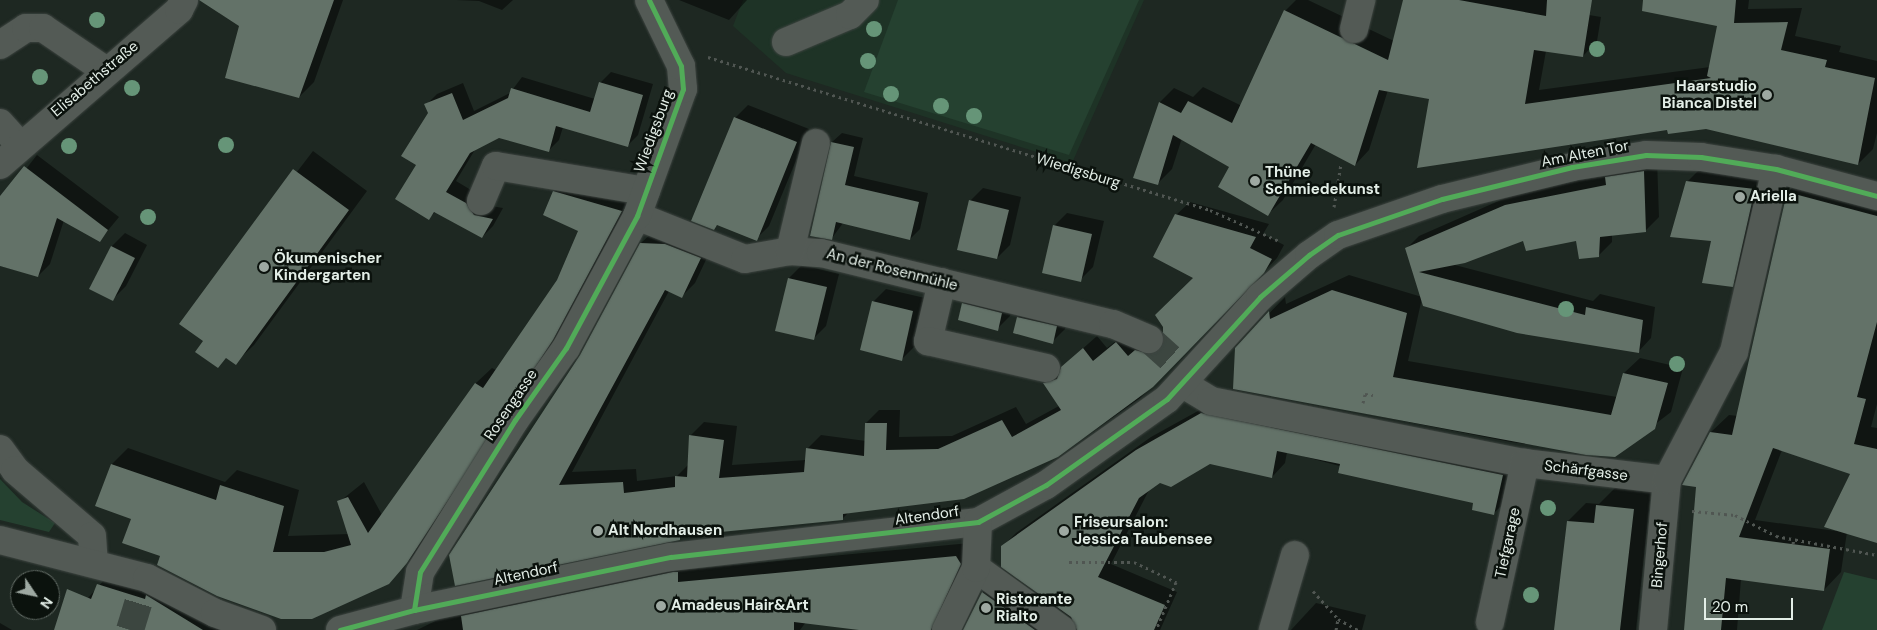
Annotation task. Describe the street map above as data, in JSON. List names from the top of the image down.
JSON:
{
  "streets": {
    "street": [
      "Elisabethstraße",
      "Wiedigsburg",
      "Am Alten Tor",
      "An der Rosenmühle",
      "Rosengasse",
      "Schärfgasse",
      "Altendorf",
      "Tiefgarage",
      "Bingerhof"
    ]
  },
  "crossings": [
    ["Wiedigsburg", "Am Alten Tor"],
    ["Wiedigsburg", "An der Rosenmühle"],
    ["Wiedigsburg", "Rosengasse"],
    ["Wiedigsburg", "Altendorf"],
    ["Am Alten Tor", "Altendorf"],
    ["An der Rosenmühle", "Rosengasse"],
    ["Rosengasse", "Altendorf"],
    ["Schärfgasse", "Altendorf"],
    ["Schärfgasse", "Tiefgarage"],
    ["Schärfgasse", "Bingerhof"]
  ],
  "places": [
    "Haarstudio Bianca Distel",
    "Thüne Schmiedekunst",
    "Ariella",
    "Ökumenischer Kindergarten",
    "Alt Nordhausen",
    "Friseursalon: Jessica Taubensee",
    "Amadeus Hair&Art",
    "Ristorante Rialto"
  ],
  "scale_bar": "20 m",
  "north": "bottom right"
}
